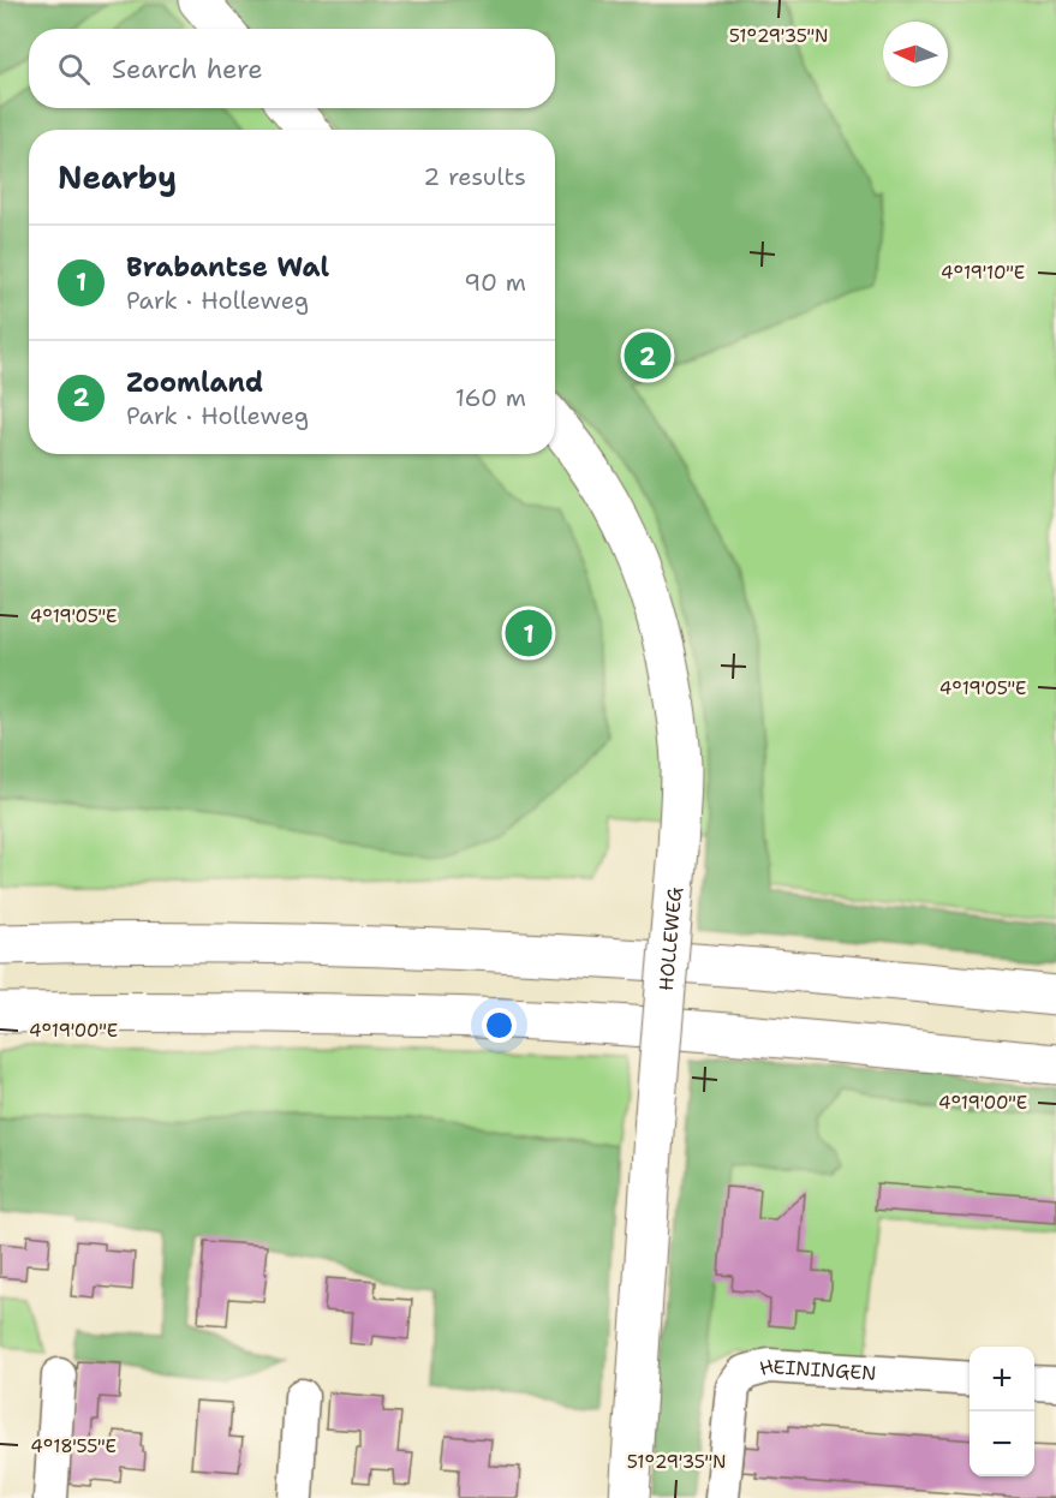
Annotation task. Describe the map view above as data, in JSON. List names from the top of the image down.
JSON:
{
  "streets": {
    "main road": ["HOLLEWEG"],
    "street": ["HEININGEN"]
  },
  "north": "left",
  "page": {
    "search": "Search here",
    "heading": ["Nearby", "2 results"],
    "list": [
      {
        "mark": "1",
        "name": "Brabantse Wal",
        "note": "Park · Holleweg",
        "value": "90 m"
      },
      {
        "mark": "2",
        "name": "Zoomland",
        "note": "Park · Holleweg",
        "value": "160 m"
      }
    ],
    "pins": ["2", "1"],
    "map_buttons": ["+", "−"]
  },
  "coordinates": [
    "51°29'35\"N",
    "4°19'10\"E",
    "4°19'05\"E",
    "4°19'00\"E",
    "4°18'55\"E"
  ]
}
